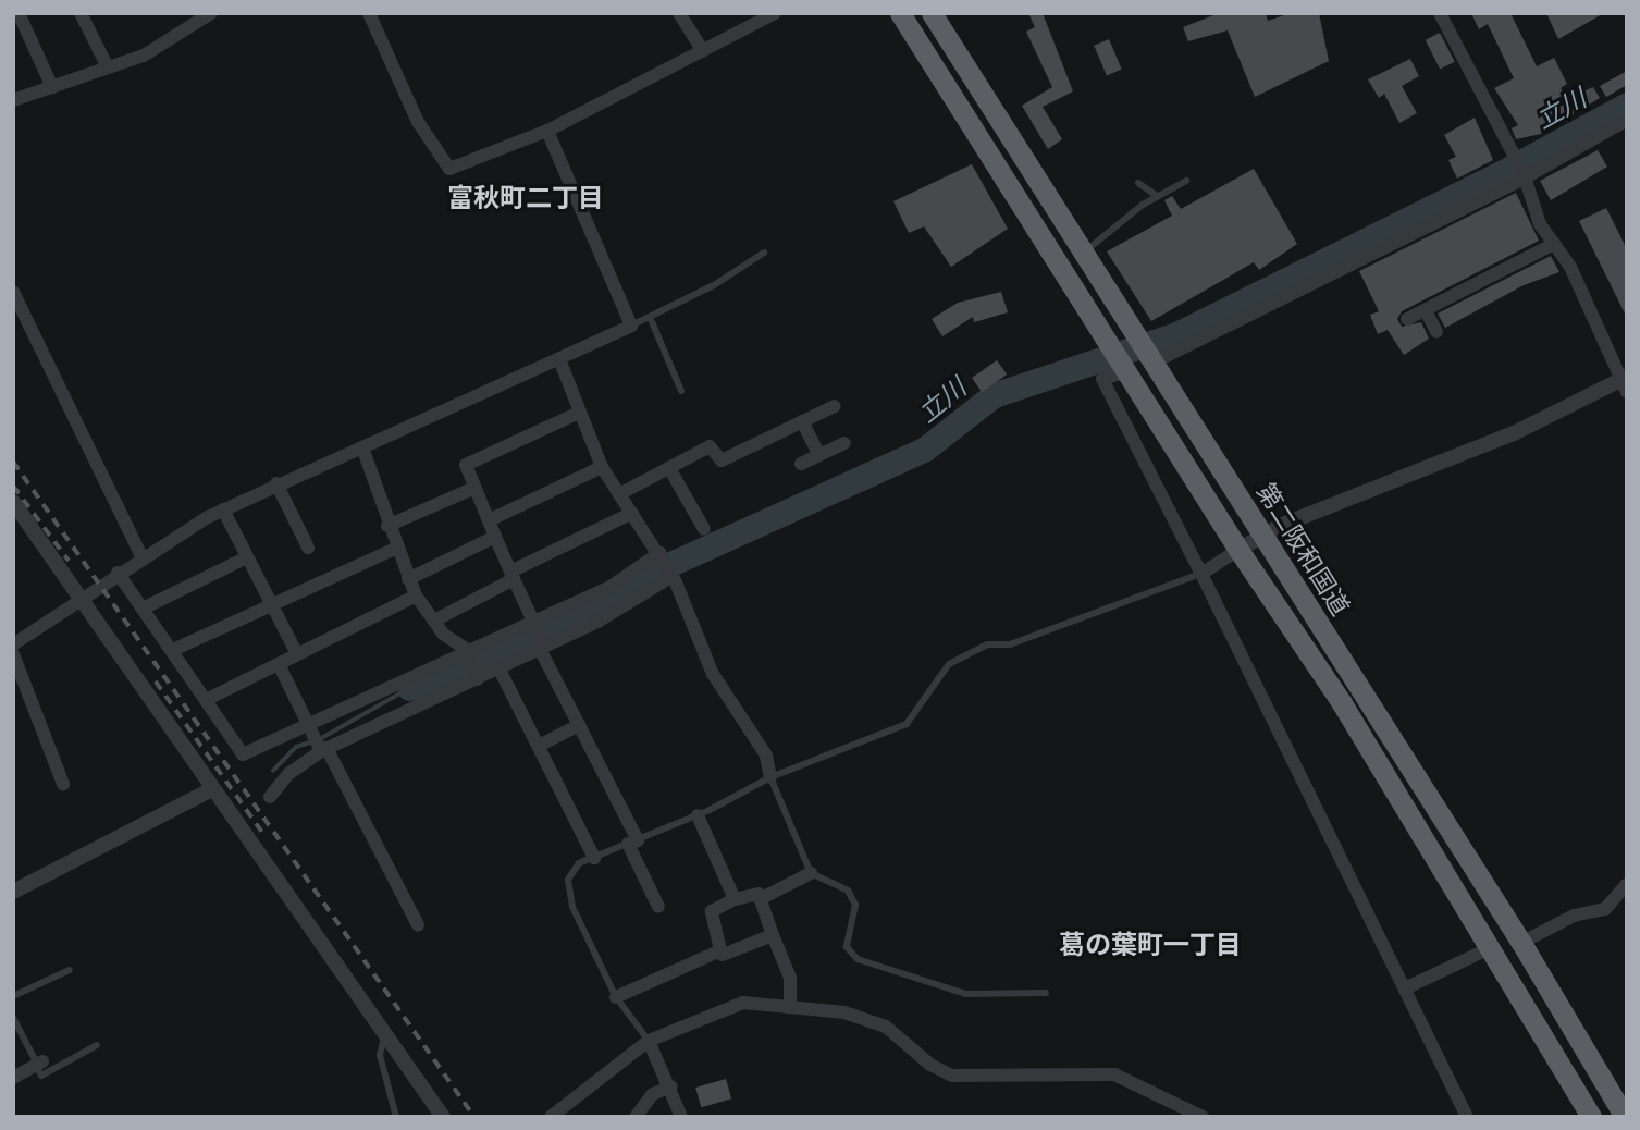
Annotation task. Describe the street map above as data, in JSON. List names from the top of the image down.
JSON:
{
  "streets": {
    "highway": ["第二阪和国道"]
  },
  "districts": ["富秋町二丁目", "葛の葉町一丁目"],
  "water": ["立川"]
}
